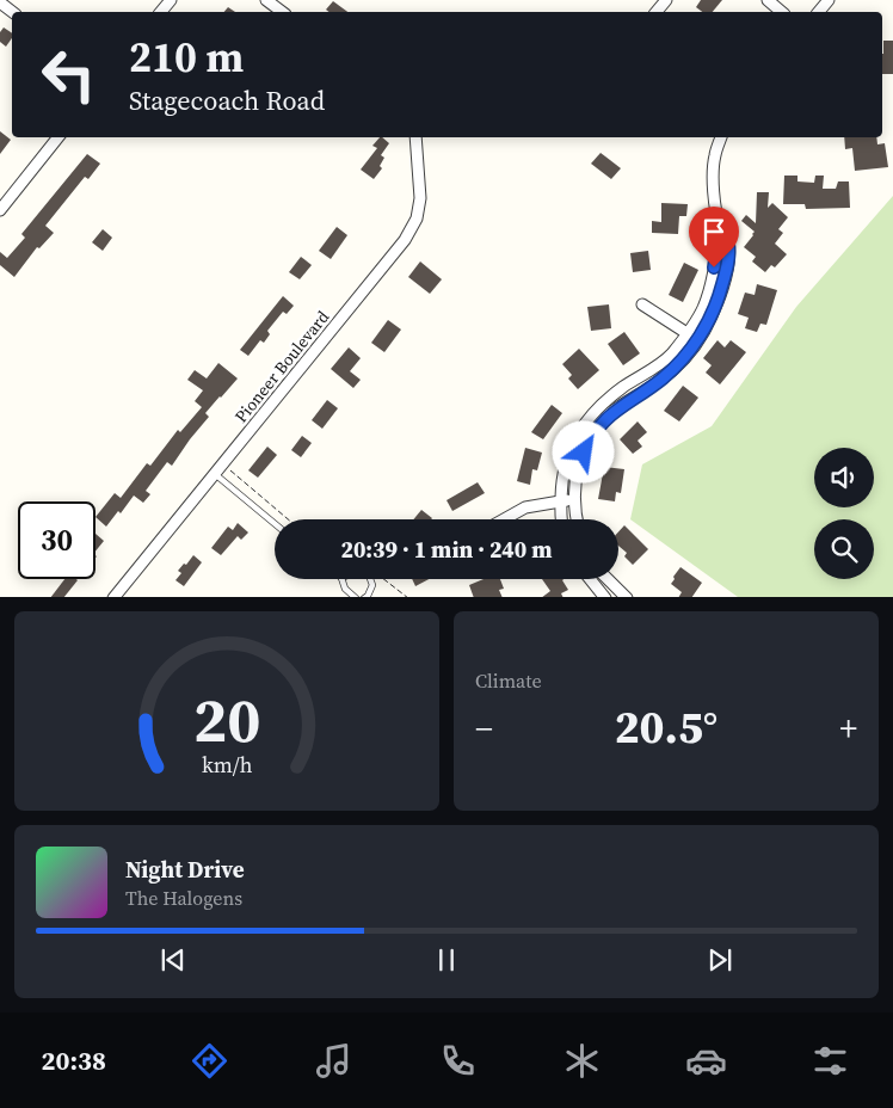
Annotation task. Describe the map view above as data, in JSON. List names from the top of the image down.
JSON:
{
  "streets": {
    "street": ["Pioneer Boulevard"]
  },
  "page": {
    "turn": ["210 m", "Stagecoach Road"],
    "limit": "30",
    "trip": "20:39 · 1 min · 240 m",
    "tile": "Climate",
    "heat": ["−", "20.5°", "+"],
    "song": ["Night Drive", "The Halogens"],
    "tabs": "20:38",
    "gauge": ["20", "km/h"]
  }
}
